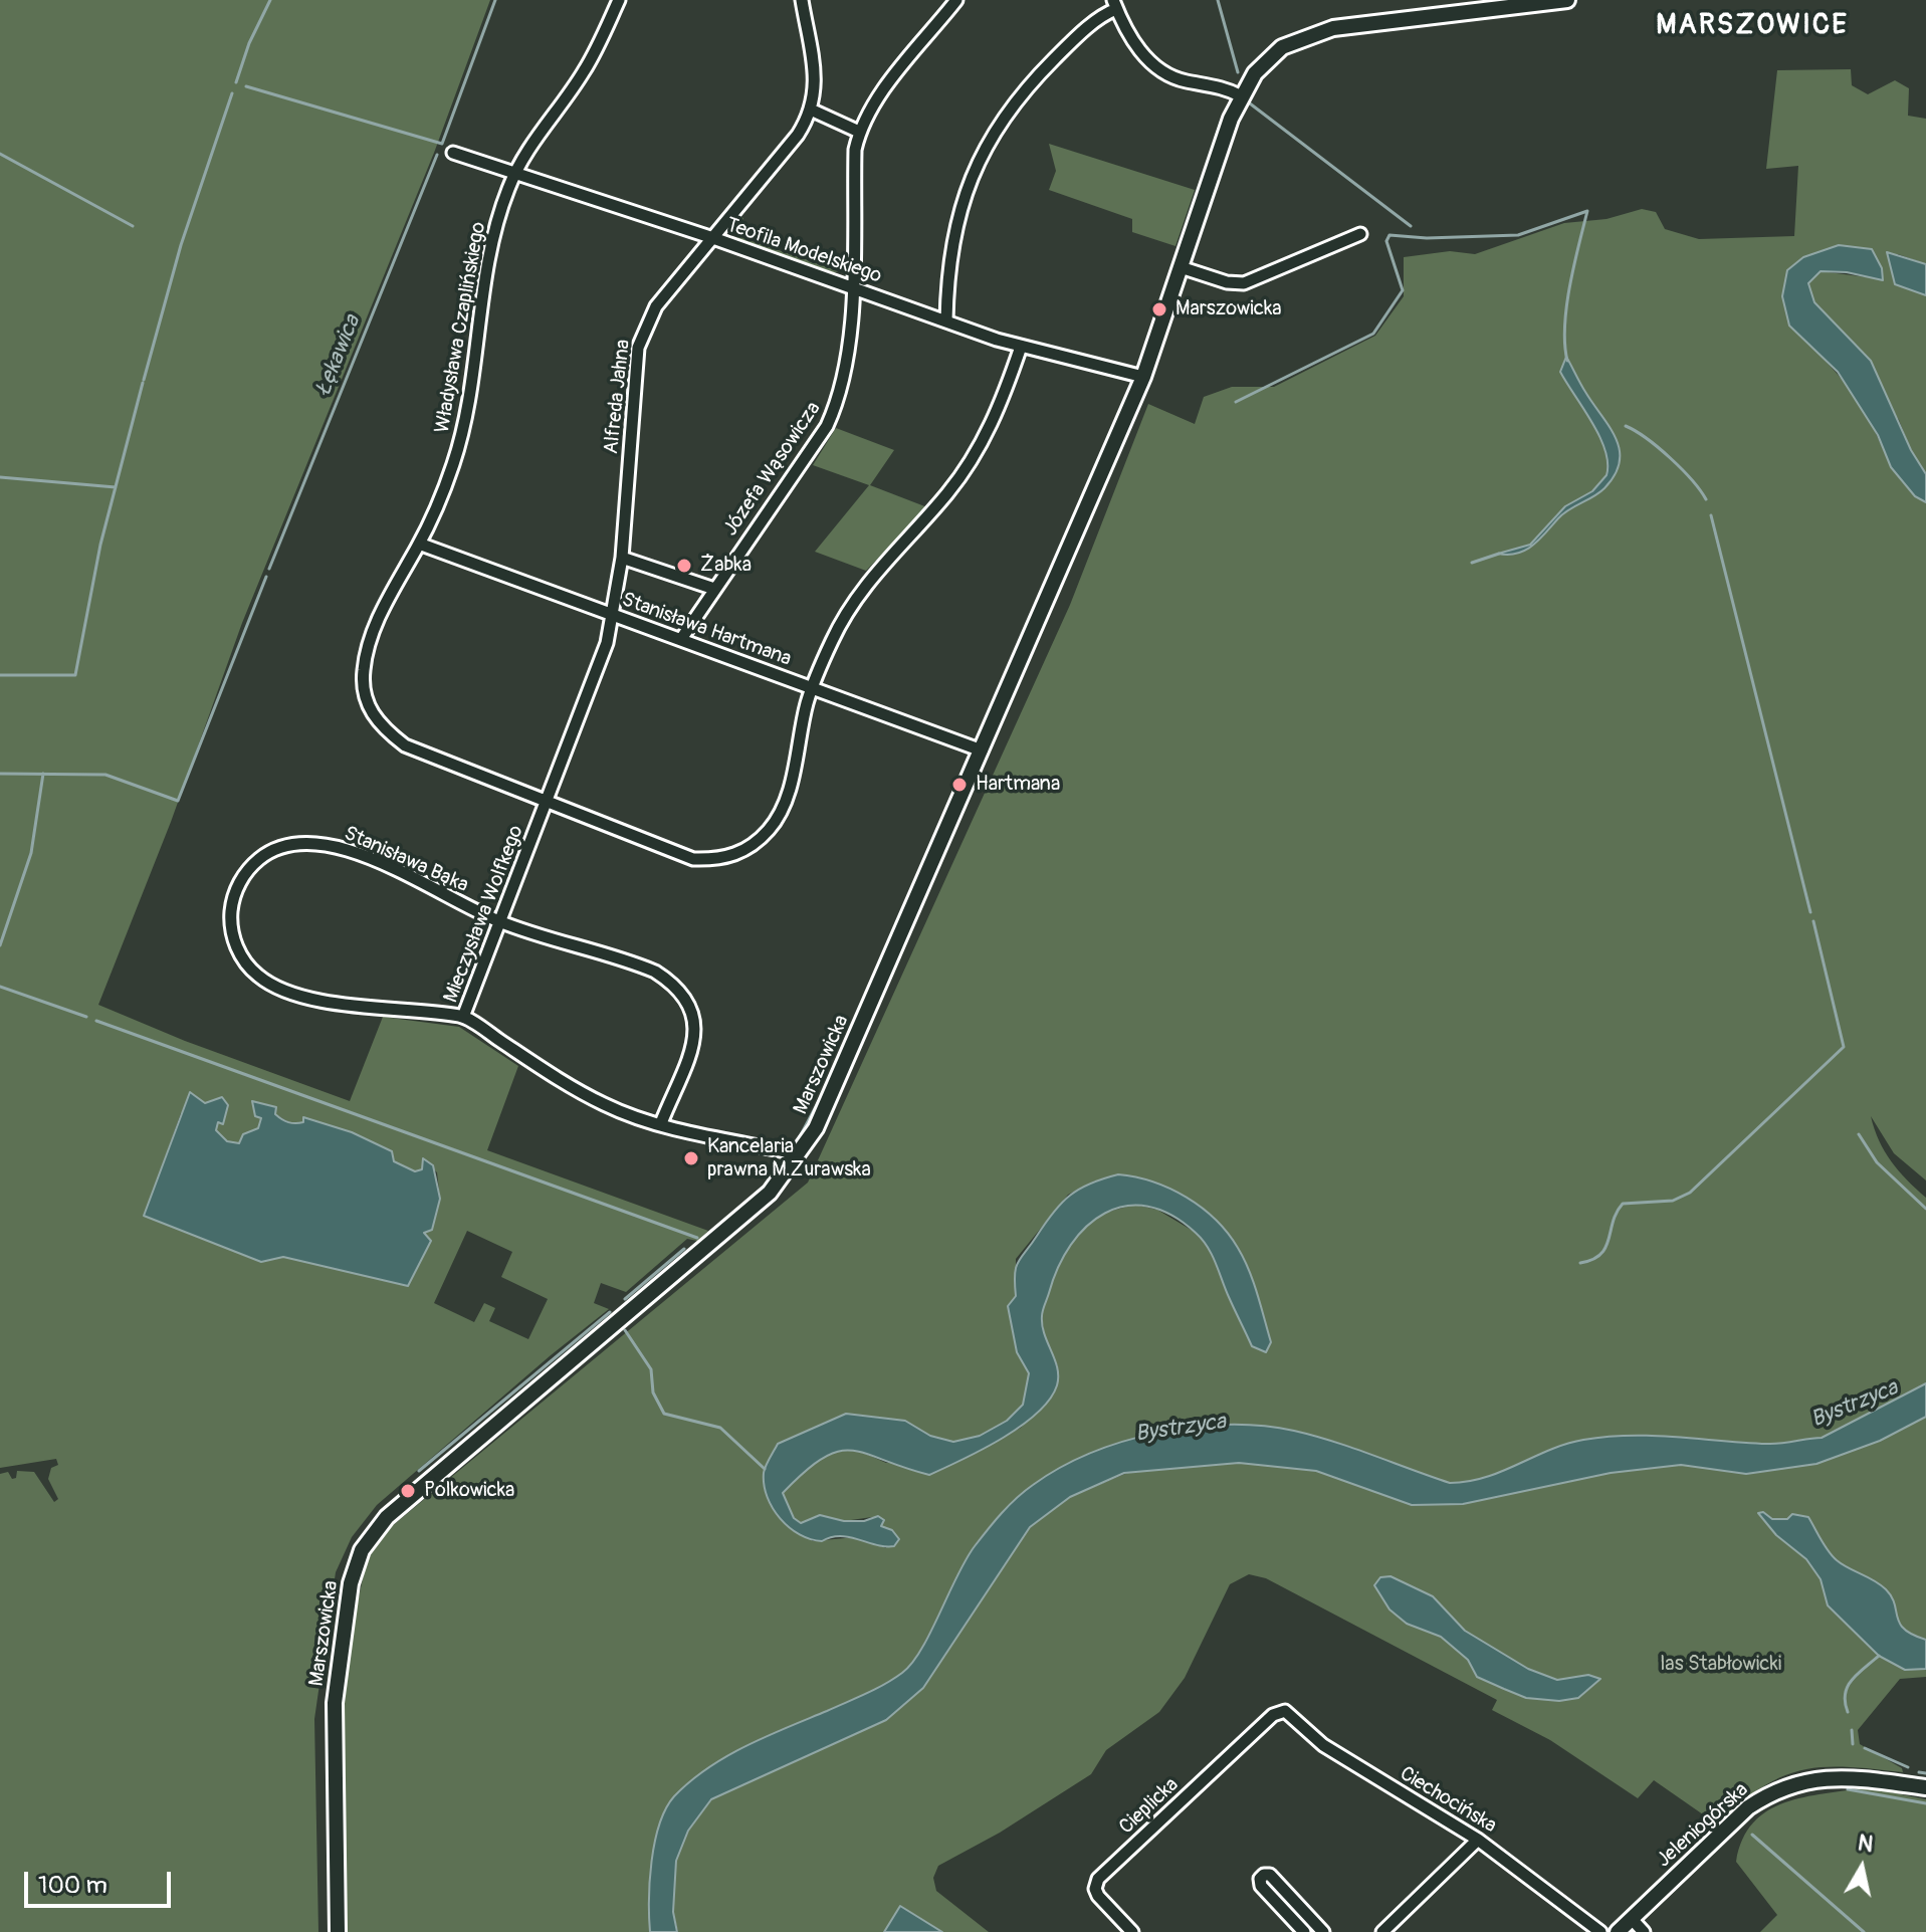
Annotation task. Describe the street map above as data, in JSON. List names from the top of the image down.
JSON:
{
  "streets": {
    "street": [
      "Teofila Modelskiego",
      "Władysława Czaplińskiego",
      "Alfreda Jahna",
      "Józefa Wąsowicza",
      "Stanisława Hartmana",
      "Stanisława Bąka",
      "Mieczysława Wolfkego",
      "Marszowicka",
      "Ciechocińska",
      "Cieplicka",
      "Jeleniogórska"
    ]
  },
  "crossings": [
    ["Teofila Modelskiego", "Władysława Czaplińskiego"],
    ["Teofila Modelskiego", "Alfreda Jahna"],
    ["Teofila Modelskiego", "Józefa Wąsowicza"],
    ["Teofila Modelskiego", "Marszowicka"],
    ["Władysława Czaplińskiego", "Stanisława Hartmana"],
    ["Władysława Czaplińskiego", "Mieczysława Wolfkego"],
    ["Alfreda Jahna", "Stanisława Hartmana"],
    ["Alfreda Jahna", "Mieczysława Wolfkego"],
    ["Józefa Wąsowicza", "Stanisława Hartmana"],
    ["Stanisława Hartmana", "Mieczysława Wolfkego"],
    ["Stanisława Hartmana", "Marszowicka"],
    ["Stanisława Bąka", "Mieczysława Wolfkego"],
    ["Mieczysława Wolfkego", "Marszowicka"],
    ["Ciechocińska", "Cieplicka"]
  ],
  "districts": ["MARSZOWICE"],
  "water": ["Łękawica", "Bystrzyca"],
  "parks": ["las Stabłowicki"],
  "places": [
    "Marszowicka",
    "Żabka",
    "Hartmana",
    "Kancelaria prawna M.Zurawska",
    "Polkowicka"
  ],
  "scale_bar": "100 m",
  "north": "top"
}
